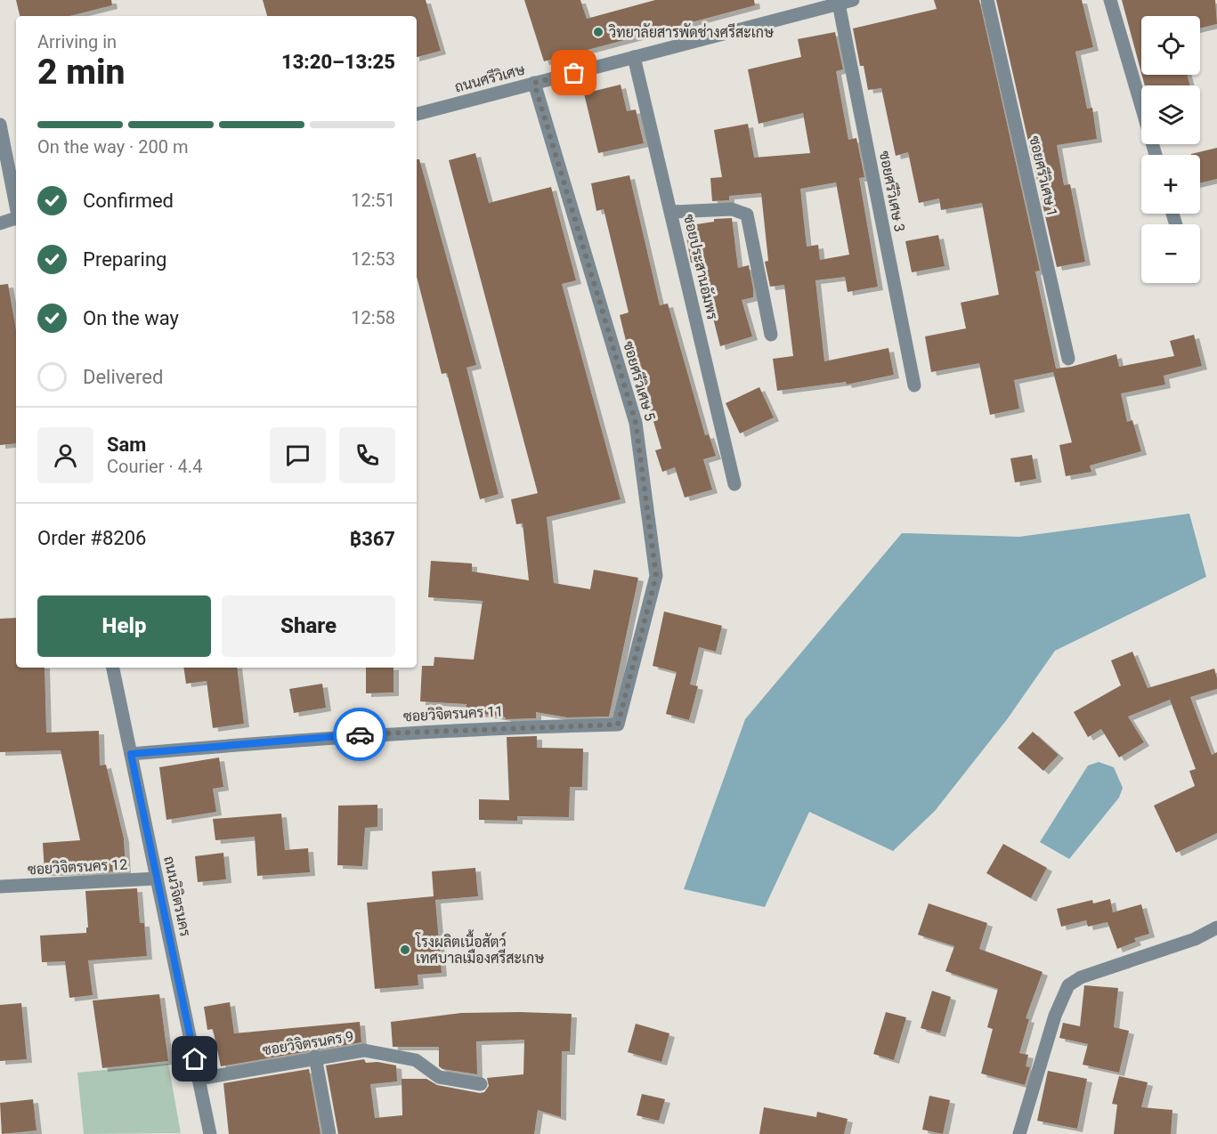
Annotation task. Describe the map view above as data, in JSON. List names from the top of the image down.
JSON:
{
  "streets": {
    "street": [
      "ถนนศรีวิเศษ",
      "ซอยศรีวิเศษ 1",
      "ซอยศรีวิเศษ 3",
      "ซอยประสานอัมพร",
      "ซอยศรีวิเศษ 5",
      "ซอยวิจิตรนคร 11",
      "ซอยวิจิตรนคร 12",
      "ถนนวิจิตรนคร",
      "ซอยวิจิตรนคร 9"
    ]
  },
  "crossings": [
    ["ถนนศรีวิเศษ", "ซอยศรีวิเศษ 3"],
    ["ถนนศรีวิเศษ", "ซอยประสานอัมพร"],
    ["ถนนศรีวิเศษ", "ซอยศรีวิเศษ 5"],
    ["ซอยศรีวิเศษ 5", "ซอยวิจิตรนคร 11"],
    ["ซอยวิจิตรนคร 11", "ถนนวิจิตรนคร"],
    ["ซอยวิจิตรนคร 12", "ถนนวิจิตรนคร"],
    ["ถนนวิจิตรนคร", "ซอยวิจิตรนคร 9"]
  ],
  "places": ["วิทยาลัยสารพัดช่างศรีสะเกษ", "โรงผลิตเนื้อสัตว์ เทศบาลเมืองศรีสะเกษ"],
  "page": {
    "map_buttons": ["+", "−"],
    "heading": ["2 min", "Arriving in", "13:20–13:25"],
    "panel": [
      "Sam",
      "Courier · 4.4",
      "Order #8206",
      "฿367"
    ],
    "bar": "On the way · 200 m",
    "list": [
      ["Confirmed", "12:51"],
      ["Preparing", "12:53"],
      ["On the way", "12:58"],
      "Delivered"
    ],
    "buttons": ["Help", "Share"]
  }
}
